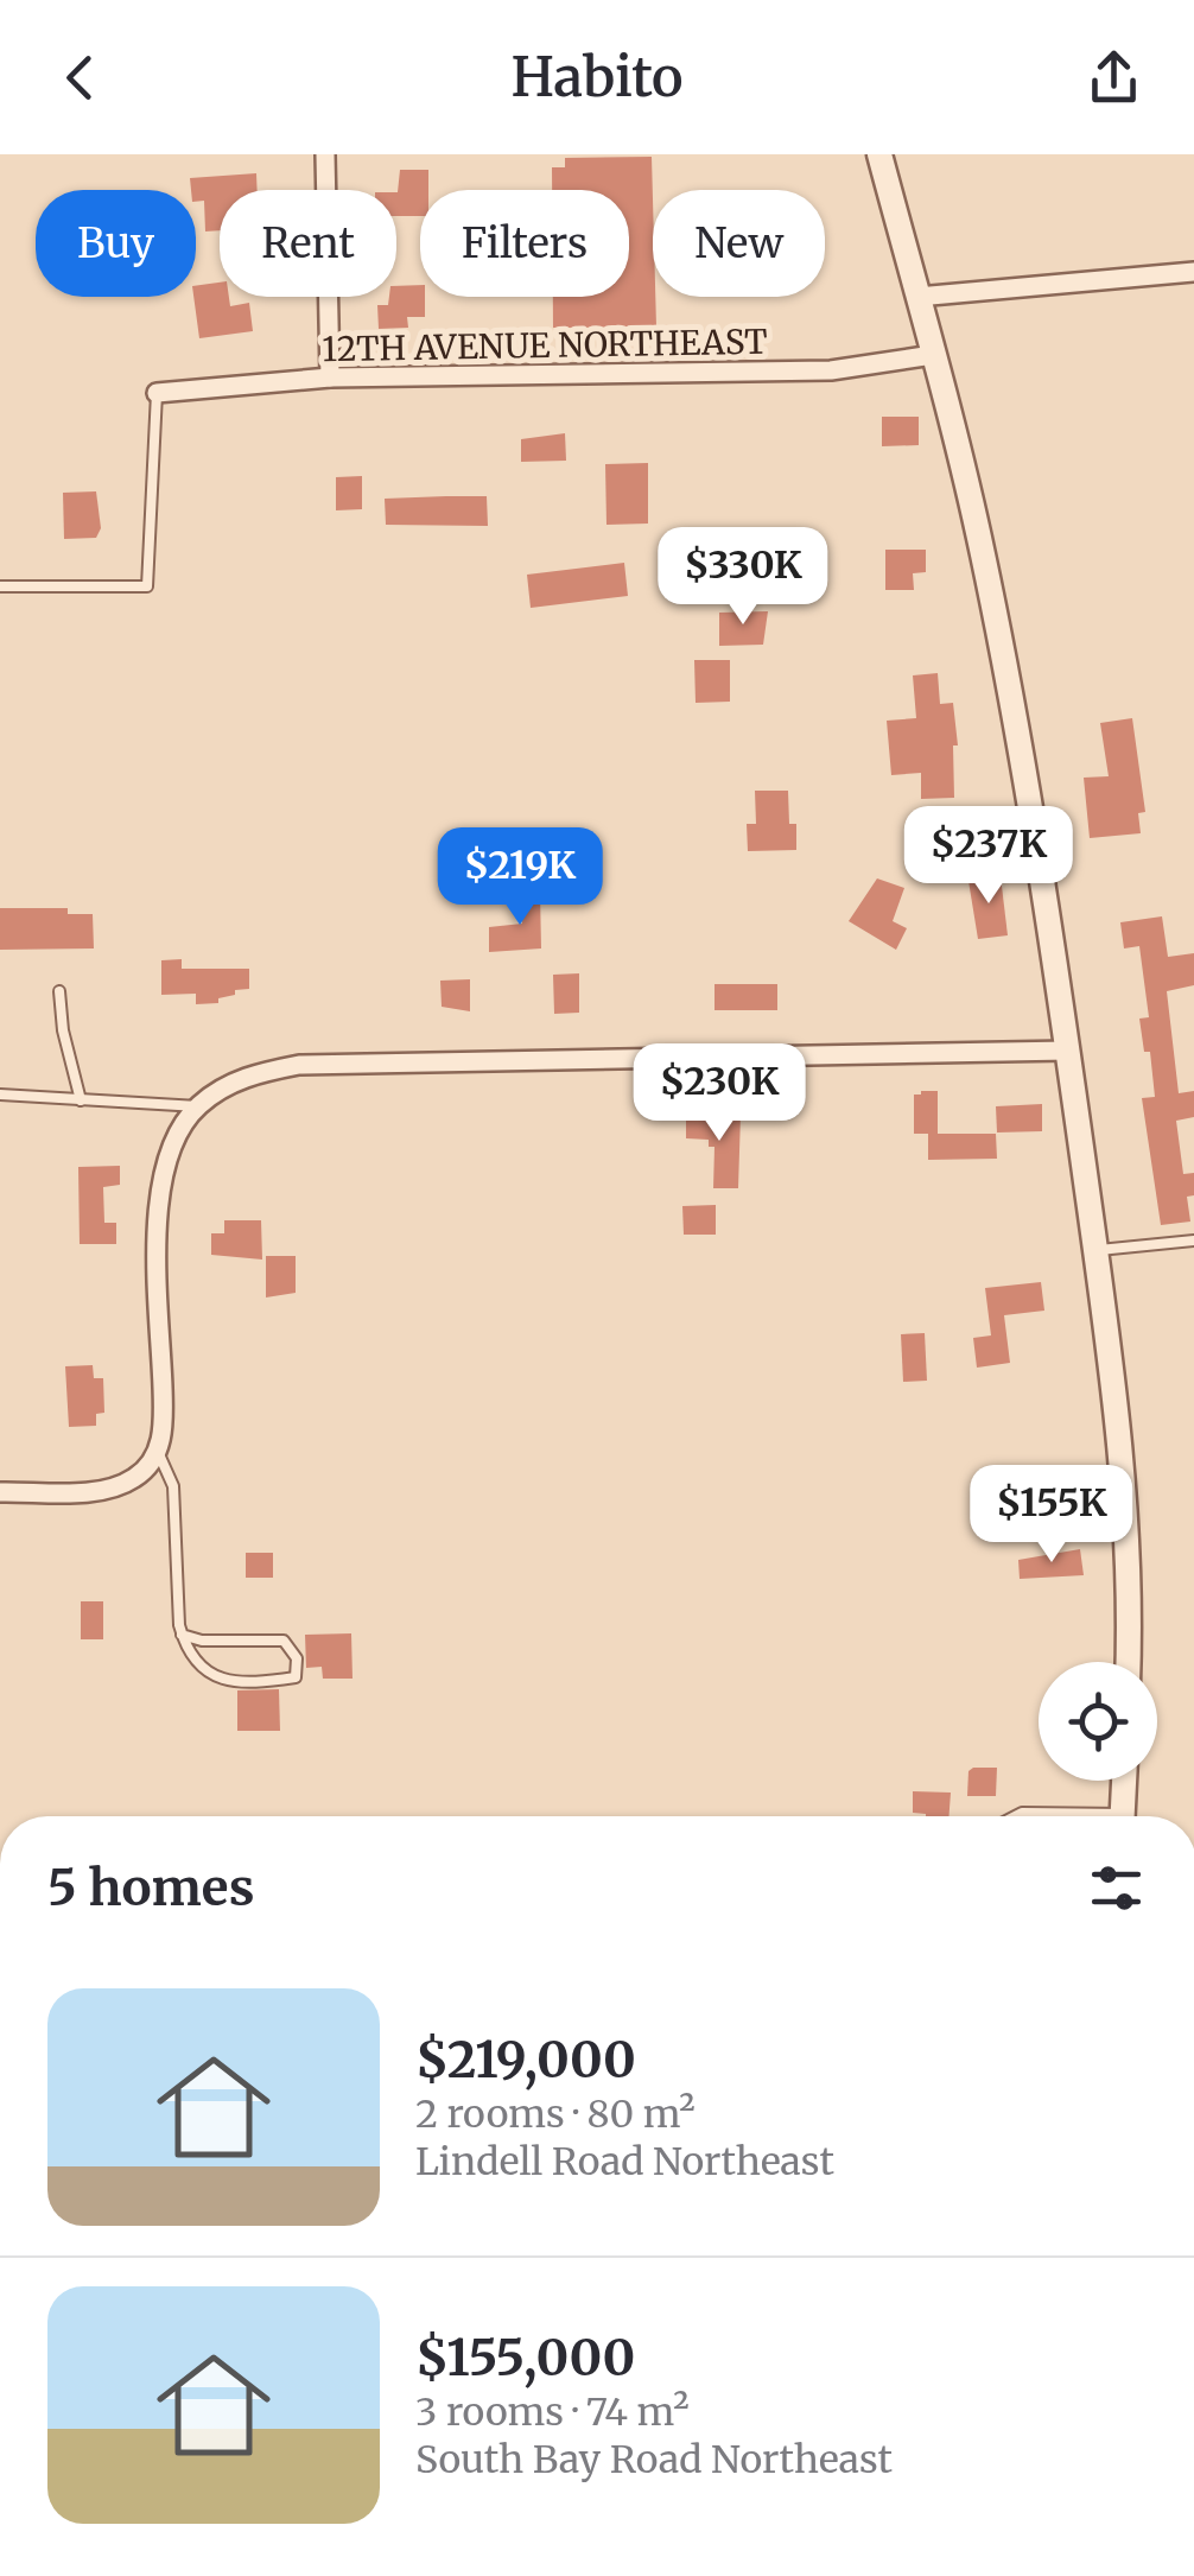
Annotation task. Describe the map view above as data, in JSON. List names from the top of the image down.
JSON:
{
  "streets": {
    "street": ["12TH AVENUE NORTHEAST"]
  },
  "page": {
    "header": "Habito",
    "chip": [
      "Buy",
      "Rent",
      "Filters",
      "New"
    ],
    "price": [
      "$330K",
      "$237K",
      "$219K",
      "$230K",
      "$155K"
    ],
    "heading": "5 homes",
    "list": [
      {
        "name": "$219,000",
        "note": "2 rooms · 80 m² · Lindell Road Northeast"
      },
      {
        "name": "$155,000",
        "note": "3 rooms · 74 m² · South Bay Road Northeast"
      }
    ]
  }
}
